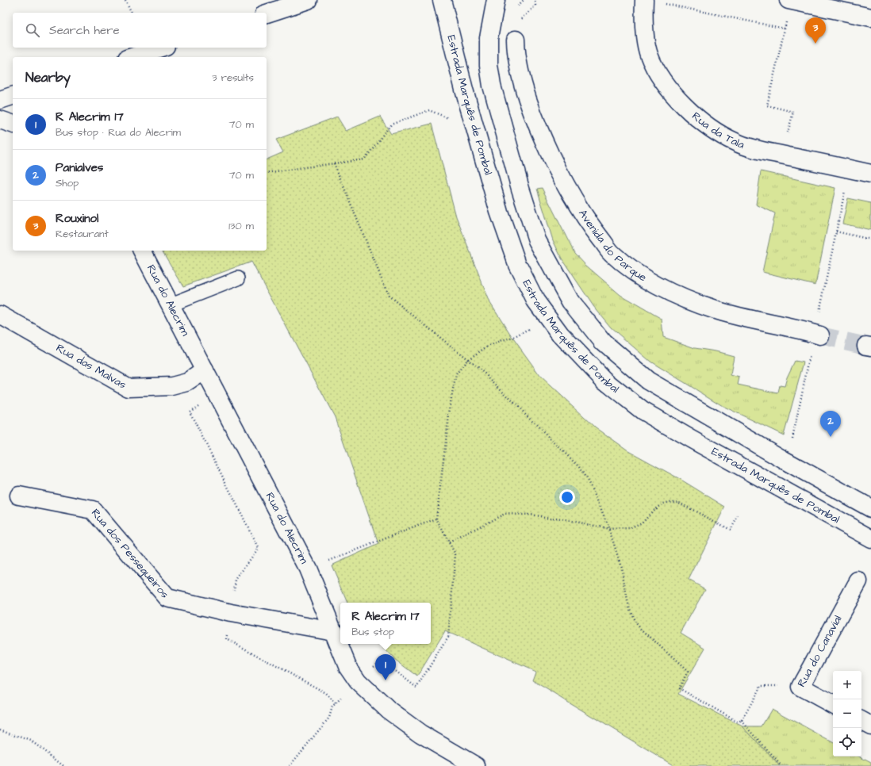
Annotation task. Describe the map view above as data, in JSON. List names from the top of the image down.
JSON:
{
  "streets": {
    "street": [
      "Estrada Marquês de Pombal",
      "Rua da Tala",
      "Avenida do Parque",
      "Rua do Alecrim",
      "Rua das Malvas",
      "Rua dos Pessegueiros",
      "Rua do Canavial"
    ]
  },
  "crossings": [
    ["Rua do Alecrim", "Rua das Malvas"],
    ["Rua do Alecrim", "Rua dos Pessegueiros"]
  ],
  "page": {
    "search": "Search here",
    "pins": ["3", "2", "1"],
    "heading": ["Nearby", "3 results"],
    "list": [
      {
        "mark": "1",
        "name": "R Alecrim 17",
        "note": "Bus stop · Rua do Alecrim",
        "value": "70 m"
      },
      {
        "mark": "2",
        "name": "Panialves",
        "note": "Shop",
        "value": "70 m"
      },
      {
        "mark": "3",
        "name": "Rouxinol",
        "note": "Restaurant",
        "value": "130 m"
      }
    ],
    "popup": ["R Alecrim 17", "Bus stop"],
    "map_buttons": ["+", "−"]
  }
}
